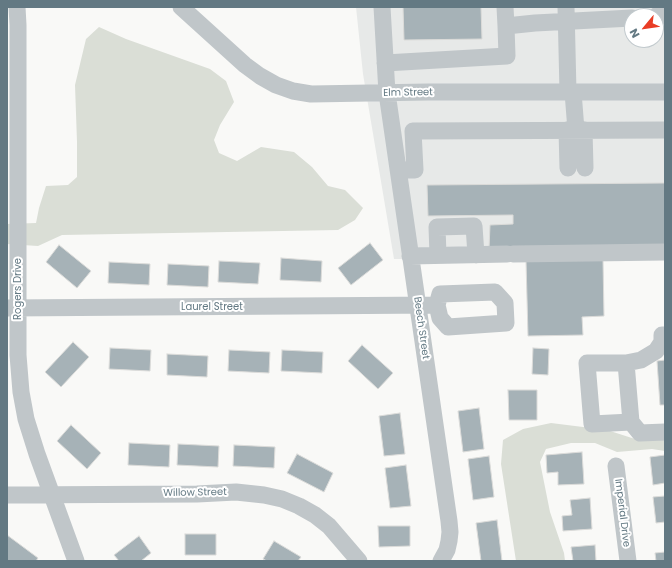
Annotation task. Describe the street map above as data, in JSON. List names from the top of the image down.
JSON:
{
  "streets": {
    "street": [
      "Elm Street",
      "Rogers Drive",
      "Laurel Street",
      "Beech Street",
      "Willow Street",
      "Imperial Drive"
    ]
  },
  "crossings": [
    ["Elm Street", "Beech Street"],
    ["Rogers Drive", "Laurel Street"],
    ["Rogers Drive", "Willow Street"],
    ["Laurel Street", "Beech Street"]
  ],
  "north": "bottom left"
}
